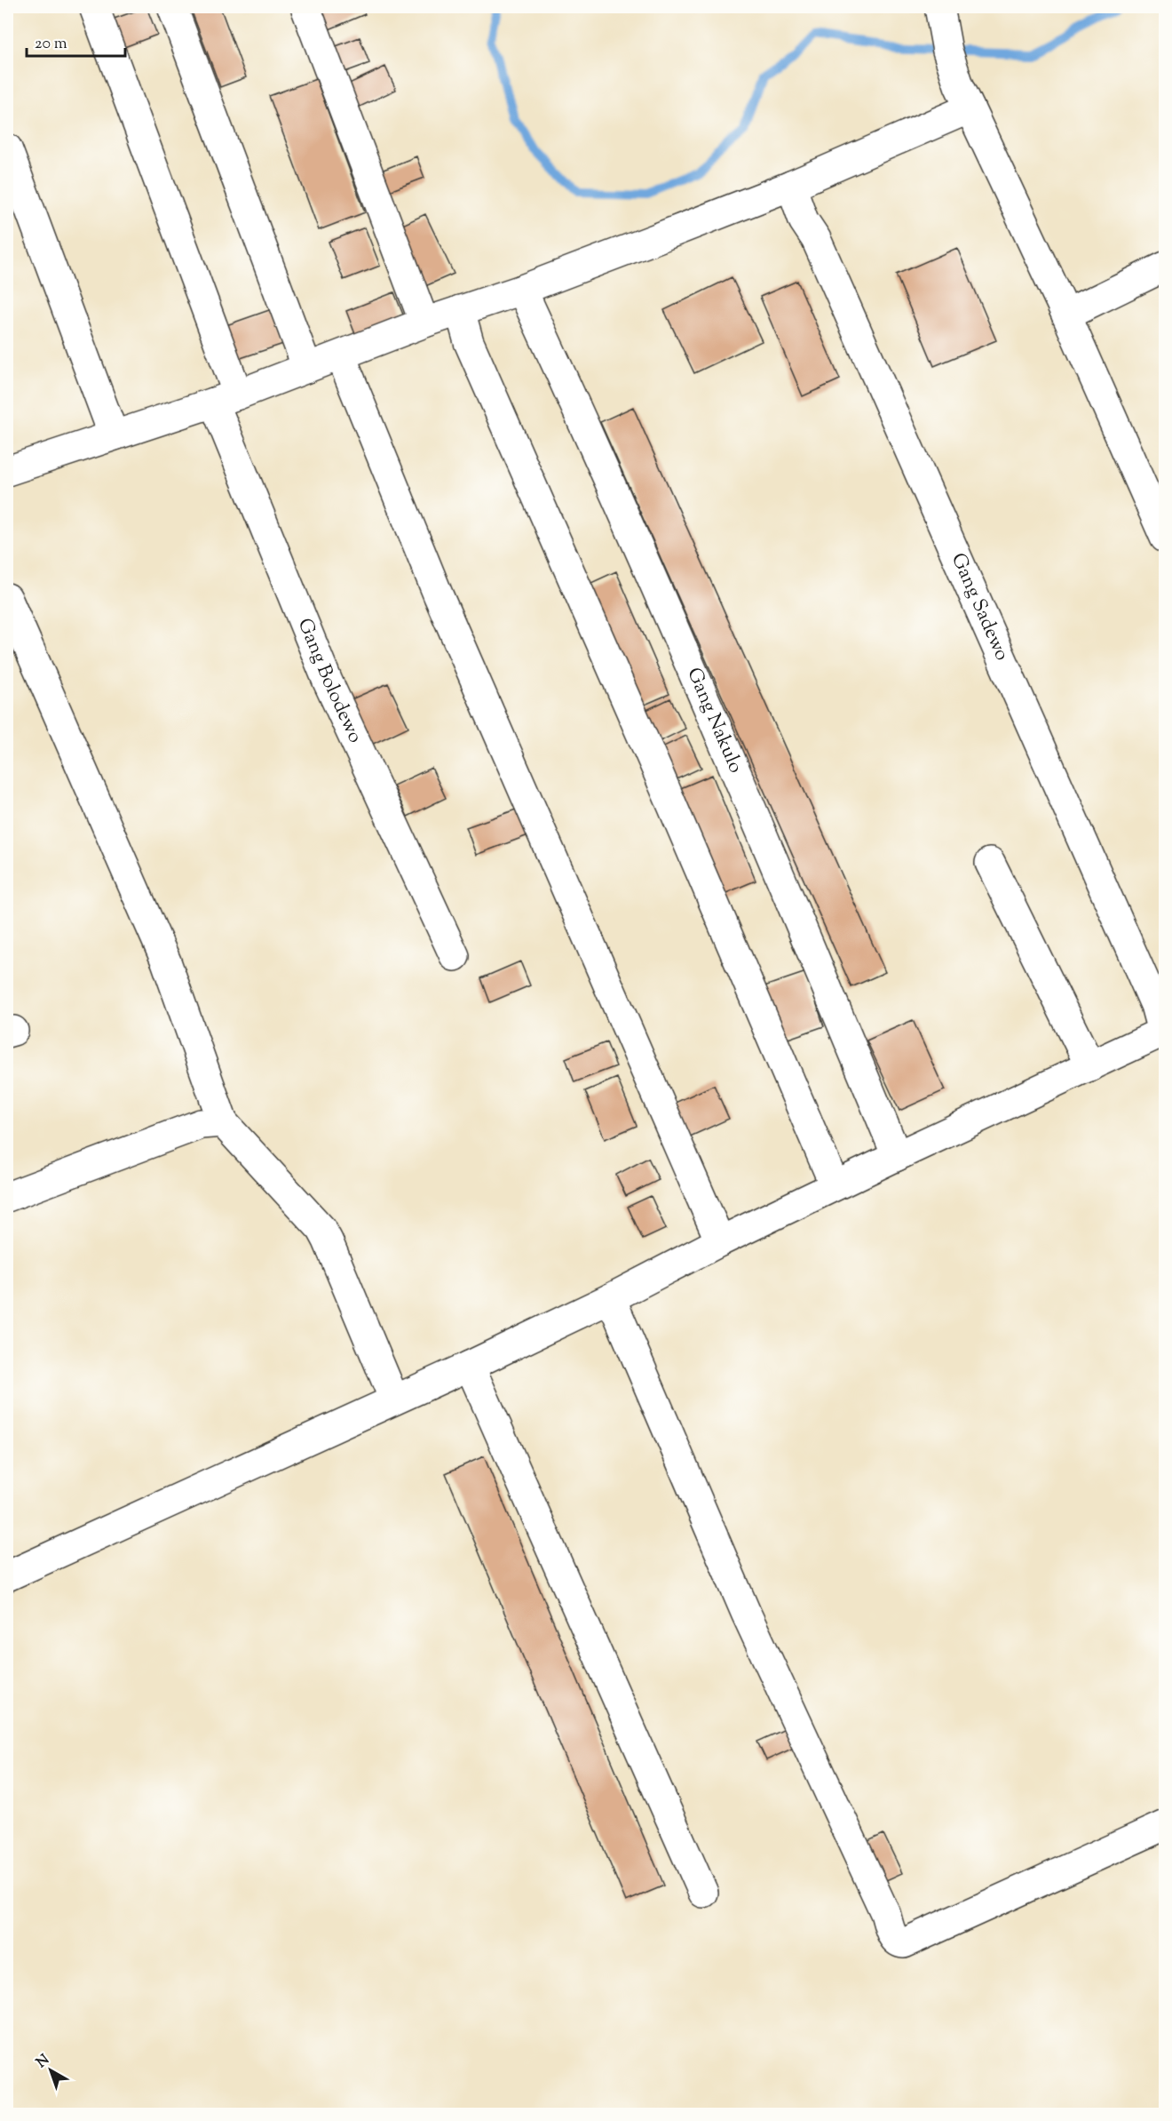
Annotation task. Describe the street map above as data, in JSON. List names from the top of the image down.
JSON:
{
  "streets": {
    "street": ["Gang Sadewo", "Gang Bolodewo", "Gang Nakulo"]
  },
  "scale_bar": "20 m",
  "north": "top left"
}
